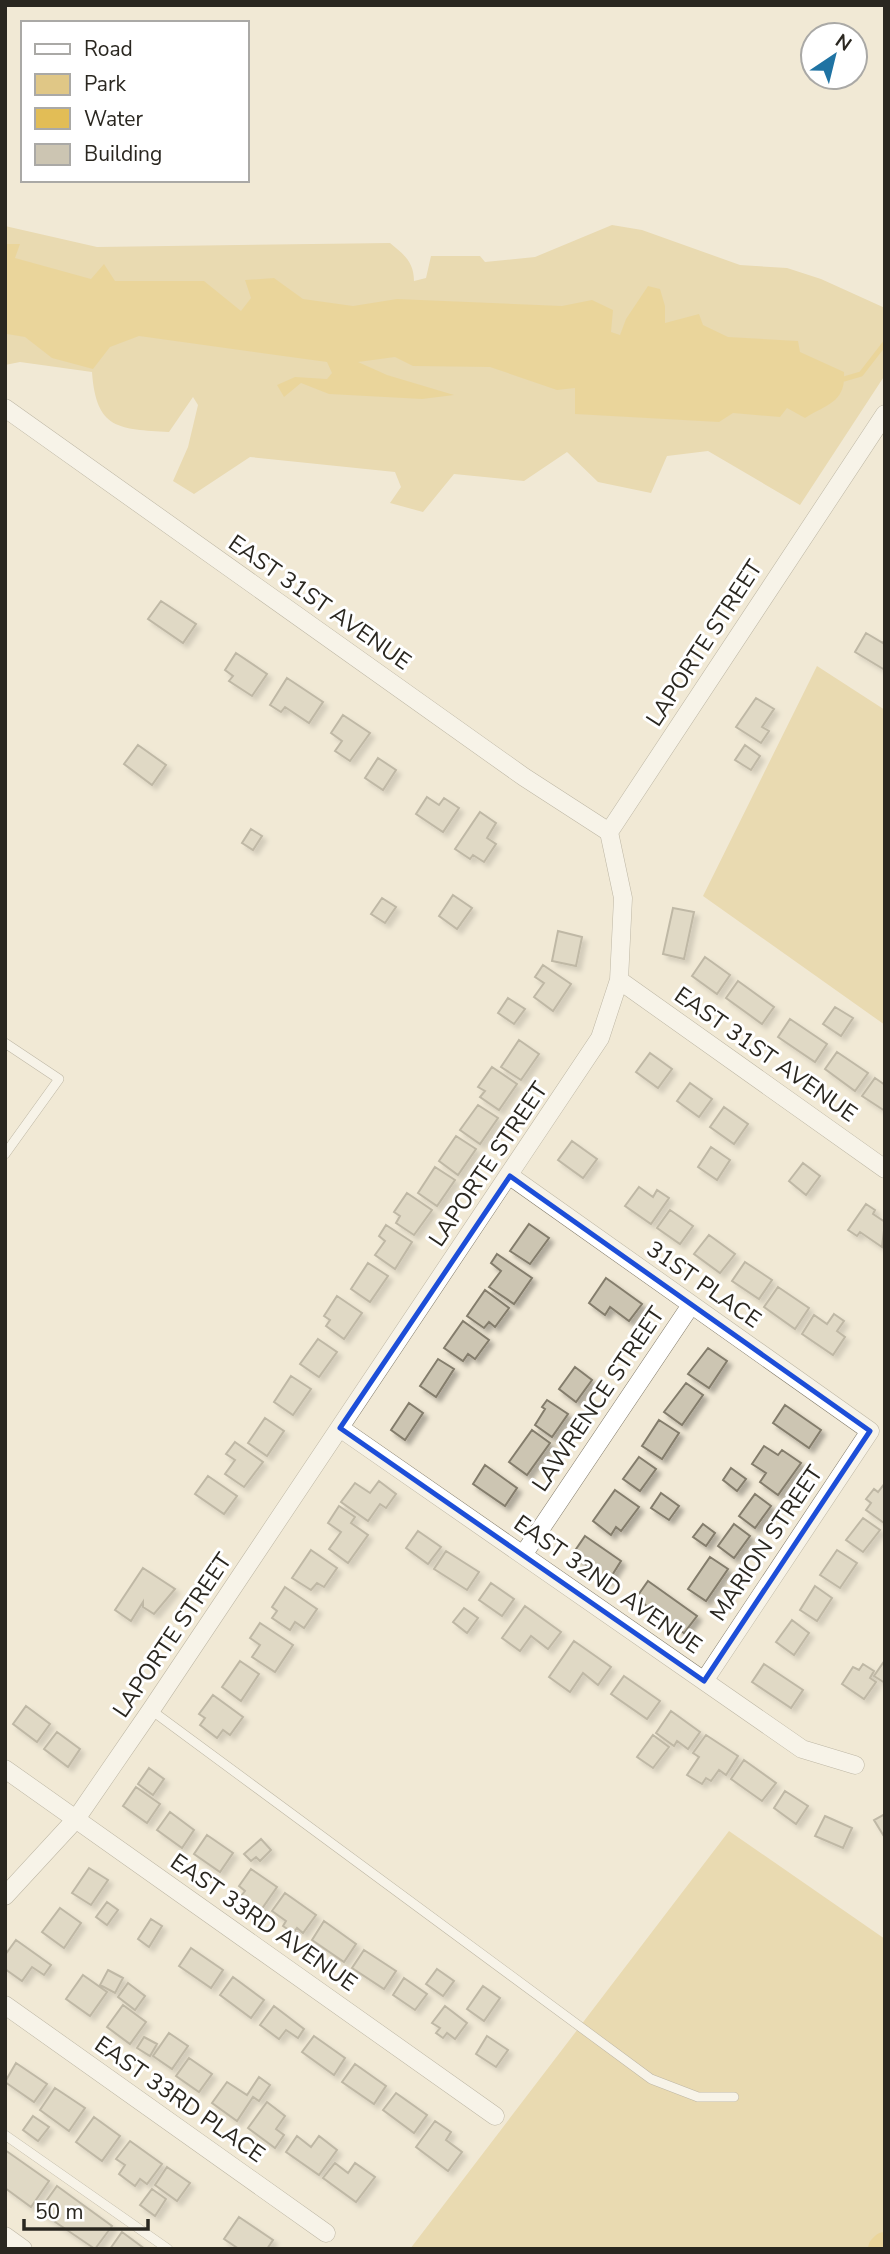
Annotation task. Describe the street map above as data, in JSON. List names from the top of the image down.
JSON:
{
  "streets": {
    "street": [
      "EAST 31ST AVENUE",
      "LAPORTE STREET",
      "31ST PLACE",
      "LAWRENCE STREET",
      "MARION STREET",
      "EAST 32ND AVENUE",
      "EAST 33RD AVENUE",
      "EAST 33RD PLACE"
    ]
  },
  "crossings": [
    ["EAST 31ST AVENUE", "LAPORTE STREET"],
    ["LAPORTE STREET", "31ST PLACE"],
    ["LAPORTE STREET", "EAST 32ND AVENUE"],
    ["LAPORTE STREET", "EAST 33RD AVENUE"],
    ["31ST PLACE", "LAWRENCE STREET"],
    ["31ST PLACE", "MARION STREET"],
    ["LAWRENCE STREET", "EAST 32ND AVENUE"],
    ["MARION STREET", "EAST 32ND AVENUE"]
  ],
  "legend": [
    "Road",
    "Park",
    "Water",
    "Building"
  ],
  "scale_bar": "50 m",
  "north": "top right"
}
